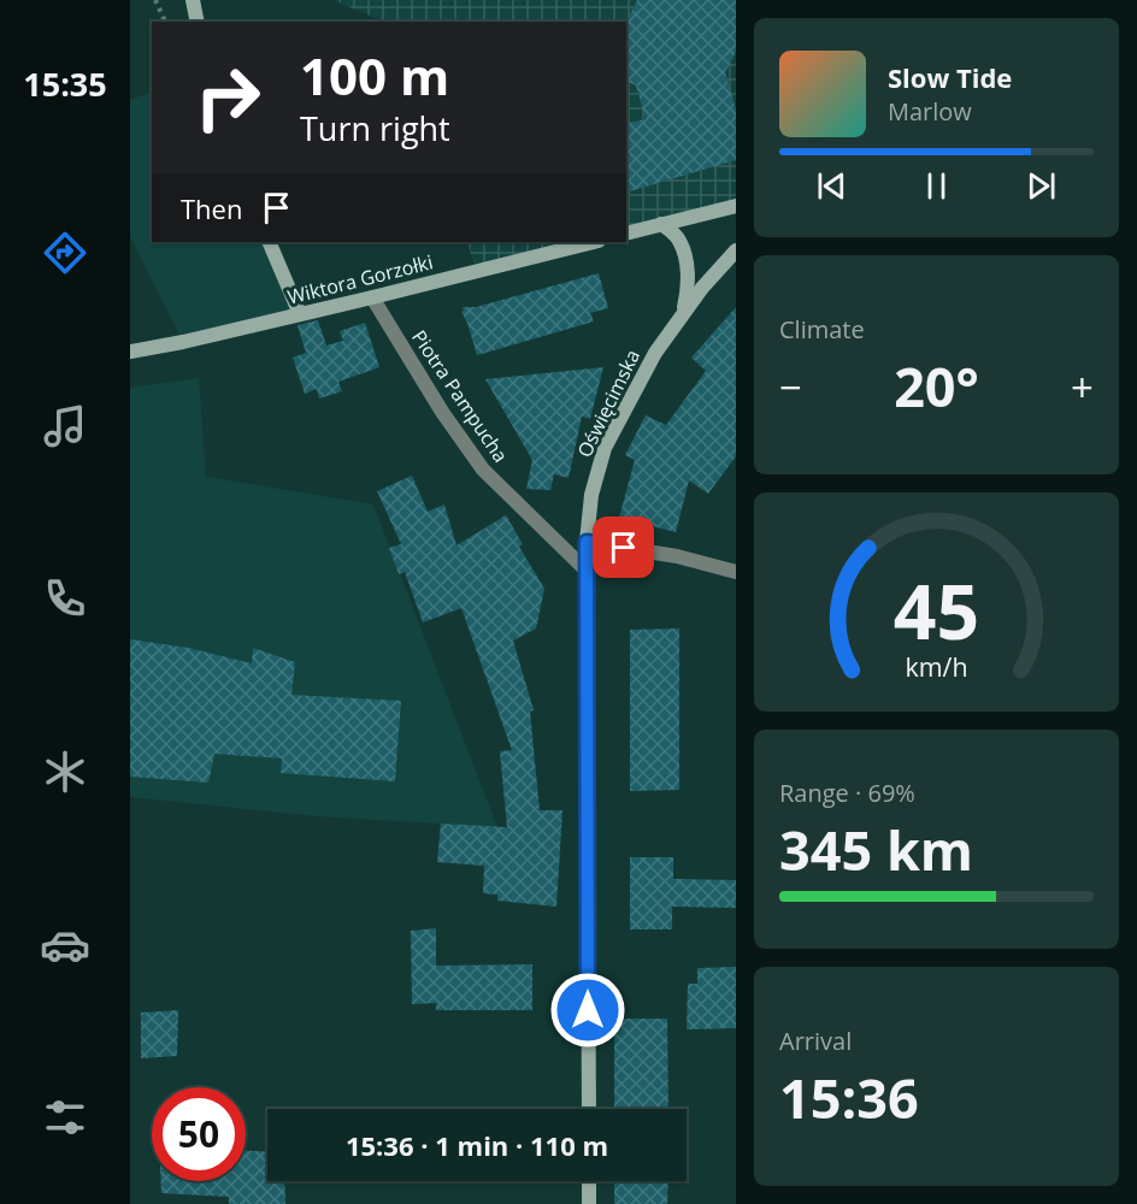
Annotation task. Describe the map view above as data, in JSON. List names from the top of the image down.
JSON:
{
  "streets": {
    "main road": ["Wiktora Gorzołki", "Oświęcimska"],
    "street": ["Piotra Pampucha"]
  },
  "crossings": [
    ["Wiktora Gorzołki", "Piotra Pampucha"],
    ["Piotra Pampucha", "Oświęcimska"]
  ],
  "page": {
    "tabs": "15:35",
    "turn": ["100 m", "Turn right"],
    "song": ["Slow Tide", "Marlow"],
    "then": "Then",
    "tile": [
      "Climate",
      ["Range · 69%", "345 km"],
      ["Arrival", "15:36"]
    ],
    "heat": ["−", "20°", "+"],
    "limit": "50",
    "trip": "15:36 · 1 min · 110 m",
    "gauge": ["45", "km/h"]
  }
}
